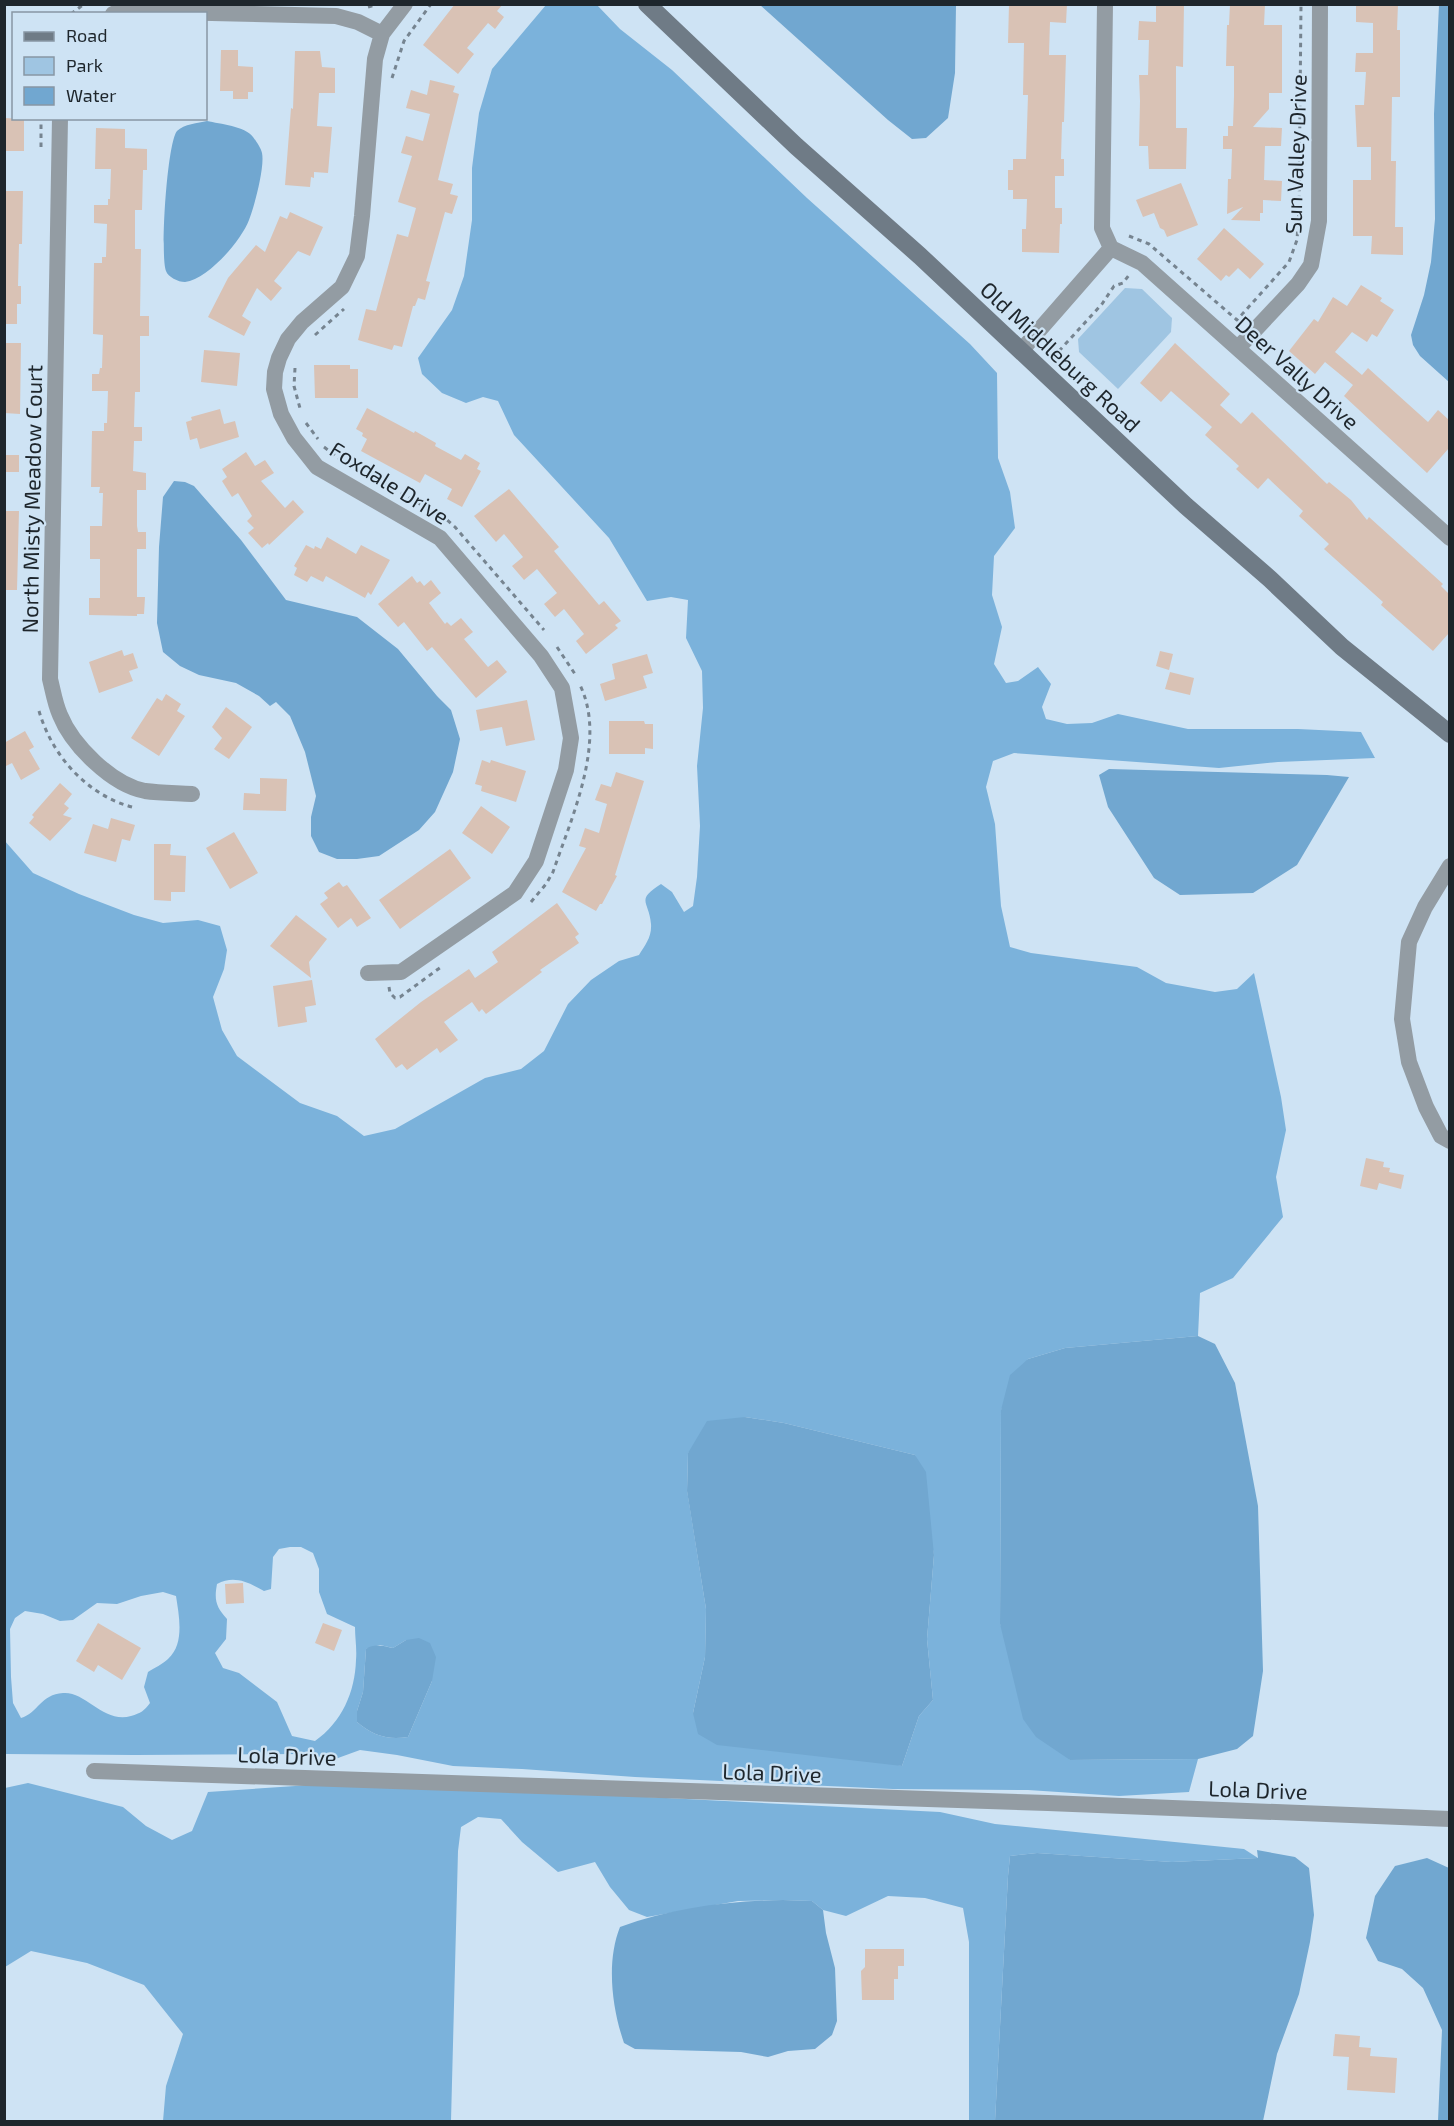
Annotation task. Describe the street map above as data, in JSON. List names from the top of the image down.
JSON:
{
  "streets": {
    "main road": ["Old Middleburg Road"],
    "street": [
      "Sun Valley Drive",
      "Deer Vally Drive",
      "Foxdale Drive",
      "North Misty Meadow Court",
      "Lola Drive"
    ]
  },
  "crossings": [
    ["Sun Valley Drive", "Deer Vally Drive"]
  ],
  "legend": ["Road", "Park", "Water"]
}
